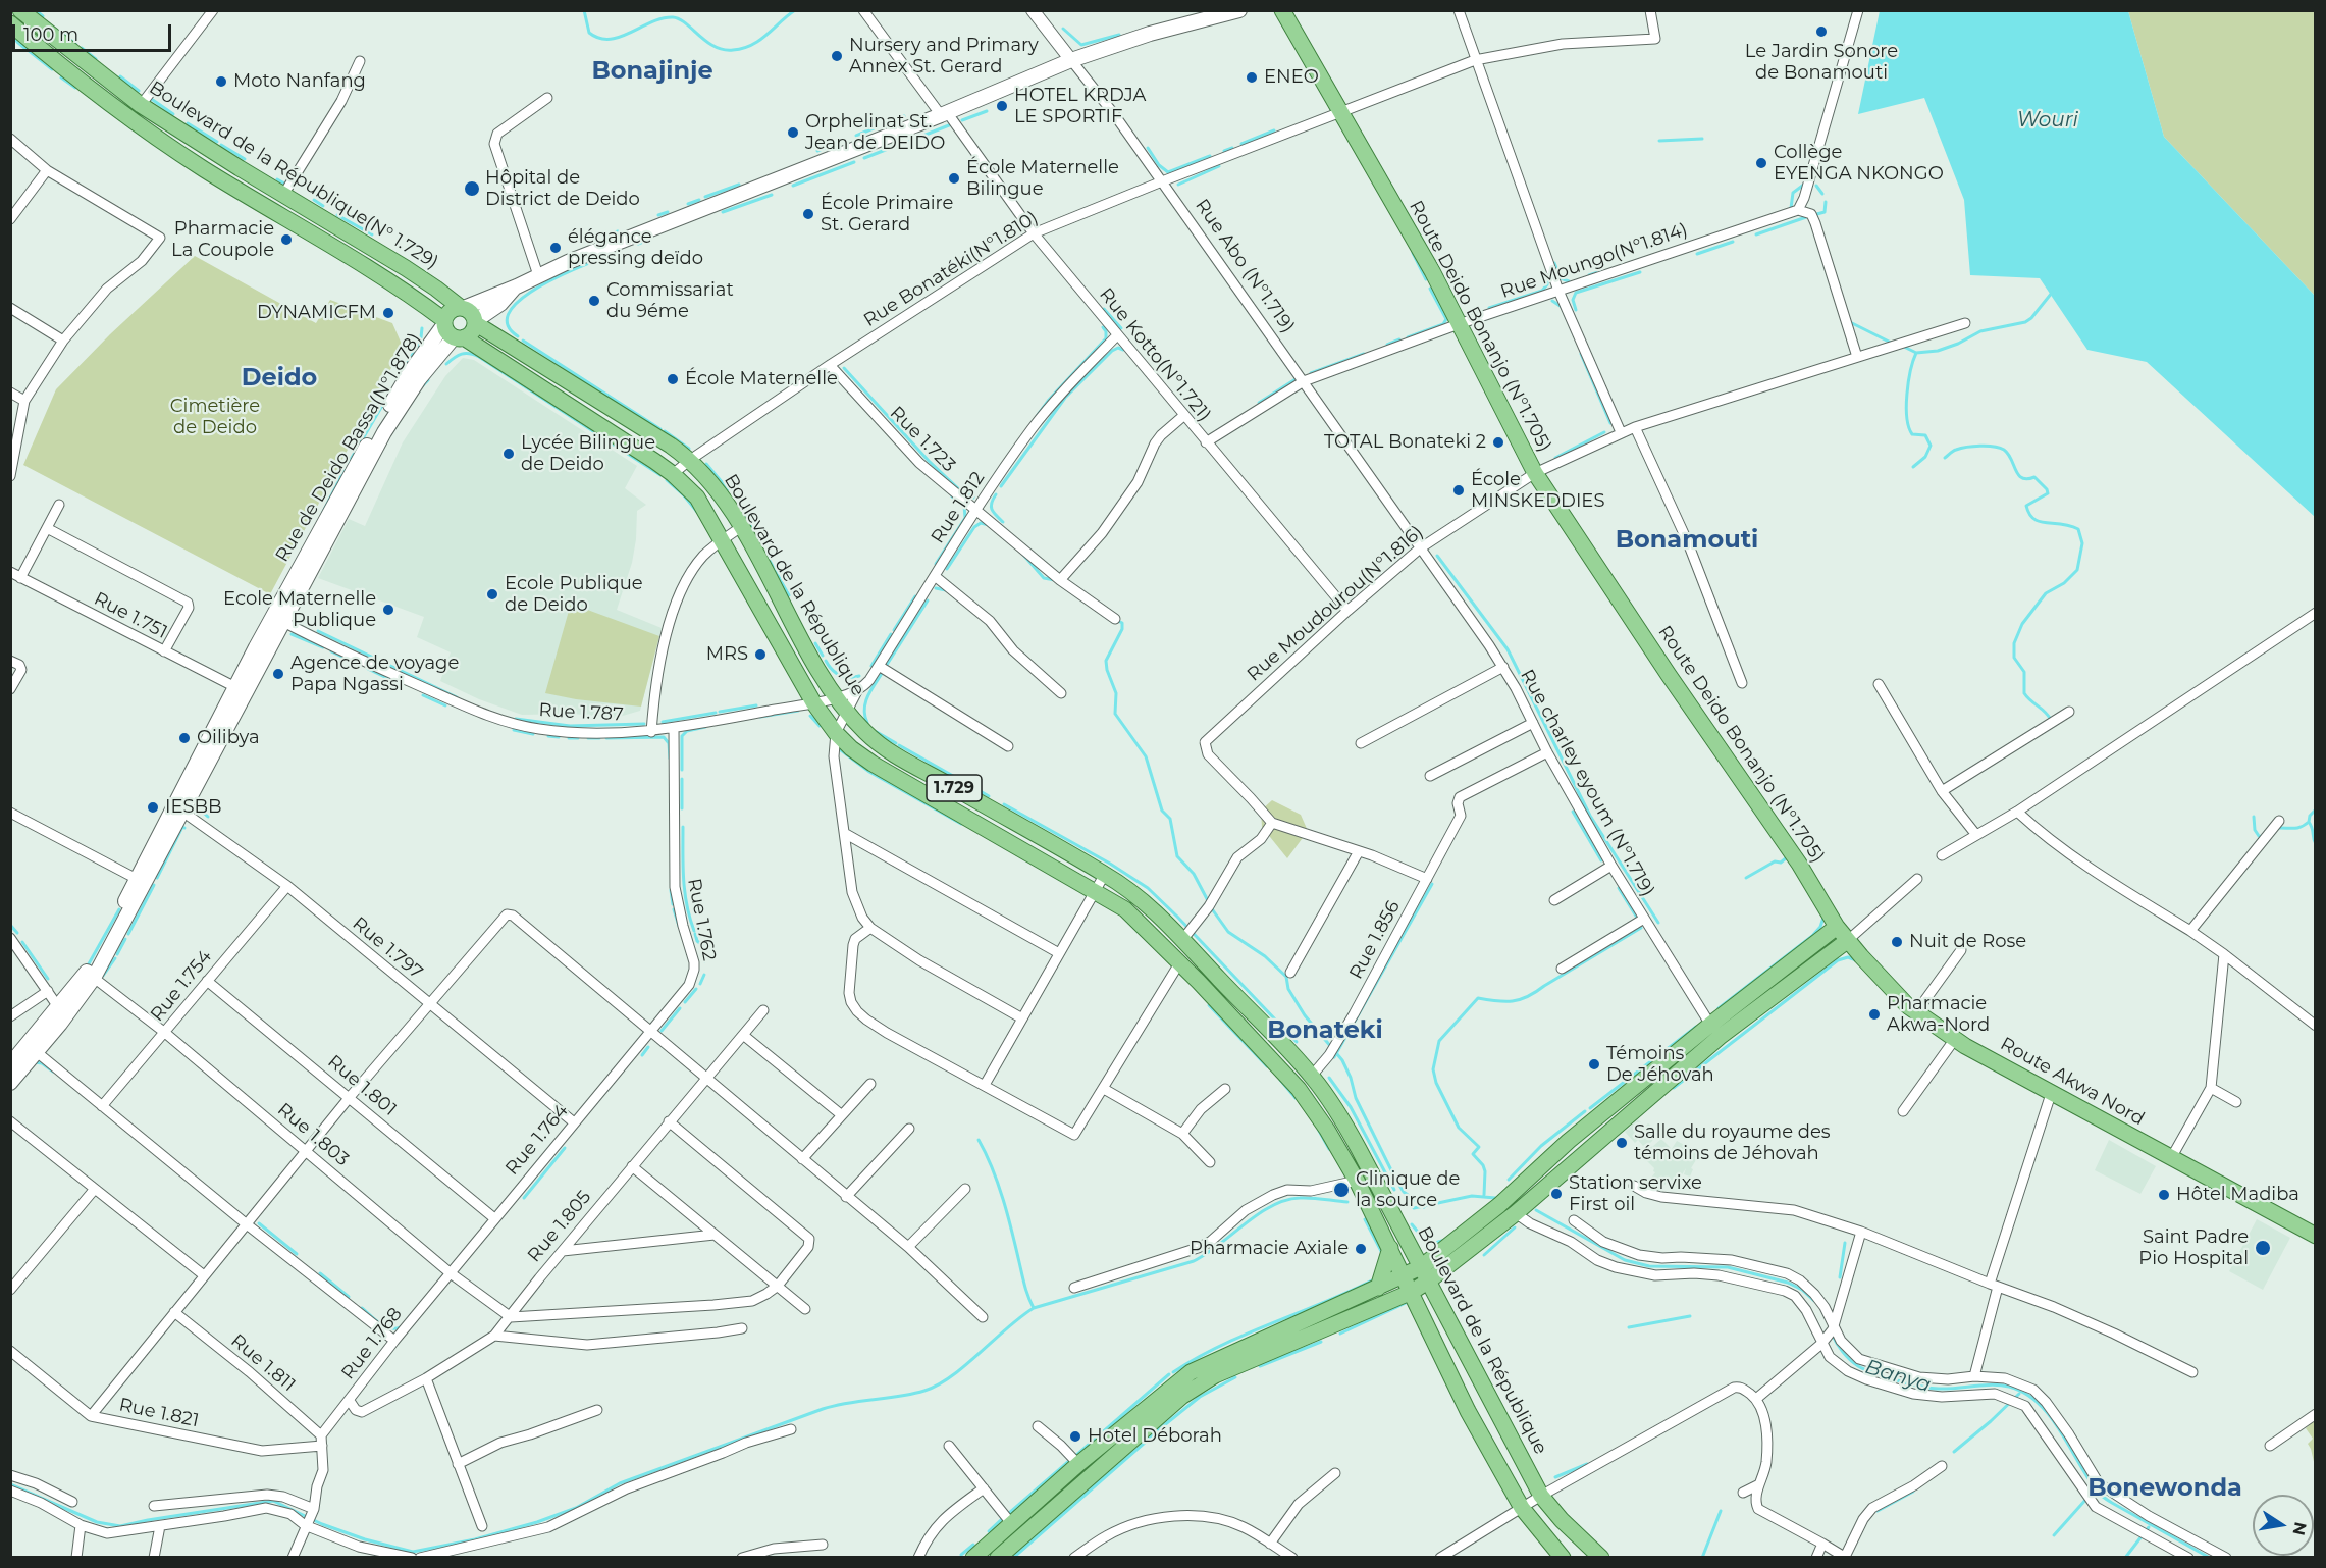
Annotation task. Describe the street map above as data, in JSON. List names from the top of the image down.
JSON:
{
  "streets": {
    "main road": [
      "Boulevard de la République(N° 1.729)",
      "Route Deido Bonanjo (N°1.705)",
      "Rue de Deido Bassa(N°1.878)",
      "Boulevard de la République",
      "1.729",
      "Route Akwa Nord"
    ],
    "street": [
      "Rue Moungo(N°1.814)",
      "Rue Abo (N°1.719)",
      "Rue Bonatéki(N°1.810)",
      "Rue Kotto(N°1.721)",
      "Rue 1.723",
      "Rue 1.812",
      "Rue Moudourou(N°1.816)",
      "Rue 1.751",
      "Rue 1.787",
      "Rue charley eyoum (N°1.719)",
      "Rue 1.762",
      "Rue 1.856",
      "Rue 1.797",
      "Rue 1.754",
      "Rue 1.801",
      "Rue 1.803",
      "Rue 1.764",
      "Rue 1.805",
      "Rue 1.768",
      "Rue 1.811",
      "Rue 1.821"
    ]
  },
  "crossings": [
    ["Boulevard de la République(N° 1.729)", "Rue de Deido Bassa(N°1.878)"],
    ["Boulevard de la République(N° 1.729)", "Boulevard de la République"],
    ["Rue Moungo(N°1.814)", "Rue Abo (N°1.719)"],
    ["Rue Moungo(N°1.814)", "Route Deido Bonanjo (N°1.705)"],
    ["Rue Moungo(N°1.814)", "Rue Kotto(N°1.721)"],
    ["Rue Abo (N°1.719)", "Rue Bonatéki(N°1.810)"],
    ["Rue Abo (N°1.719)", "Rue Moudourou(N°1.816)"],
    ["Rue Abo (N°1.719)", "Rue charley eyoum (N°1.719)"],
    ["Rue Bonatéki(N°1.810)", "Route Deido Bonanjo (N°1.705)"],
    ["Rue Bonatéki(N°1.810)", "Rue Kotto(N°1.721)"],
    ["Rue Bonatéki(N°1.810)", "Rue 1.723"],
    ["Rue Bonatéki(N°1.810)", "Boulevard de la République"],
    ["Route Deido Bonanjo (N°1.705)", "Rue Moudourou(N°1.816)"],
    ["Route Deido Bonanjo (N°1.705)", "Route Akwa Nord"],
    ["Rue Kotto(N°1.721)", "Rue 1.812"],
    ["Rue Kotto(N°1.721)", "Rue Moudourou(N°1.816)"],
    ["Rue 1.723", "Rue 1.812"],
    ["Rue de Deido Bassa(N°1.878)", "Boulevard de la République"],
    ["Rue de Deido Bassa(N°1.878)", "Rue 1.751"],
    ["Rue de Deido Bassa(N°1.878)", "Rue 1.787"],
    ["Rue de Deido Bassa(N°1.878)", "Rue 1.797"],
    ["Rue de Deido Bassa(N°1.878)", "Rue 1.803"],
    ["Rue 1.812", "Boulevard de la République"],
    ["Boulevard de la République", "Rue 1.787"],
    ["Boulevard de la République", "Rue 1.856"],
    ["Rue Moudourou(N°1.816)", "Rue charley eyoum (N°1.719)"],
    ["Rue 1.787", "Rue 1.762"],
    ["Rue charley eyoum (N°1.719)", "Rue 1.856"],
    ["Rue 1.762", "Rue 1.764"],
    ["Rue 1.797", "Rue 1.754"],
    ["Rue 1.797", "Rue 1.764"],
    ["Rue 1.754", "Rue 1.801"],
    ["Rue 1.754", "Rue 1.803"],
    ["Rue 1.801", "Rue 1.764"],
    ["Rue 1.803", "Rue 1.764"],
    ["Rue 1.803", "Rue 1.805"],
    ["Rue 1.803", "Rue 1.768"],
    ["Rue 1.764", "Rue 1.768"],
    ["Rue 1.805", "Rue 1.768"],
    ["Rue 1.768", "Rue 1.811"],
    ["Rue 1.768", "Rue 1.821"],
    ["Rue 1.811", "Rue 1.821"]
  ],
  "districts": [
    "Bonajinje",
    "Deido",
    "Bonamouti",
    "Bonateki",
    "Bonewonda"
  ],
  "water": ["Wouri", "Banya"],
  "parks": ["Cimetière de Deido"],
  "places": [
    "Le Jardin Sonore de Bonamouti",
    "Nursery and Primary Annex St. Gerard",
    "ENEO",
    "Moto Nanfang",
    "HOTEL KRDJA LE SPORTIF",
    "Orphelinat St. Jean de DEIDO",
    "Collège EYENGA NKONGO",
    "École Maternelle Bilingue",
    "Hôpital de District de Deido",
    "École Primaire St. Gerard",
    "Pharmacie La Coupole",
    "élégance pressing deïdo",
    "Commissariat du 9éme",
    "DYNAMICFM",
    "École Maternelle",
    "TOTAL Bonateki 2",
    "Lycée Bilingue de Deido",
    "École MINSKEDDIES",
    "Ecole Publique de Deido",
    "Ecole Maternelle Publique",
    "MRS",
    "Agence de voyage Papa Ngassi",
    "Oilibya",
    "IESBB",
    "Nuit de Rose",
    "Pharmacie Akwa-Nord",
    "Témoins De Jéhovah",
    "Salle du royaume des témoins de Jéhovah",
    "Clinique de la source",
    "Station servixe First oil",
    "Hôtel Madiba",
    "Saint Padre Pio Hospital",
    "Pharmacie Axiale",
    "Hotel Déborah"
  ],
  "scale_bar": "100 m",
  "north": "right"
}
